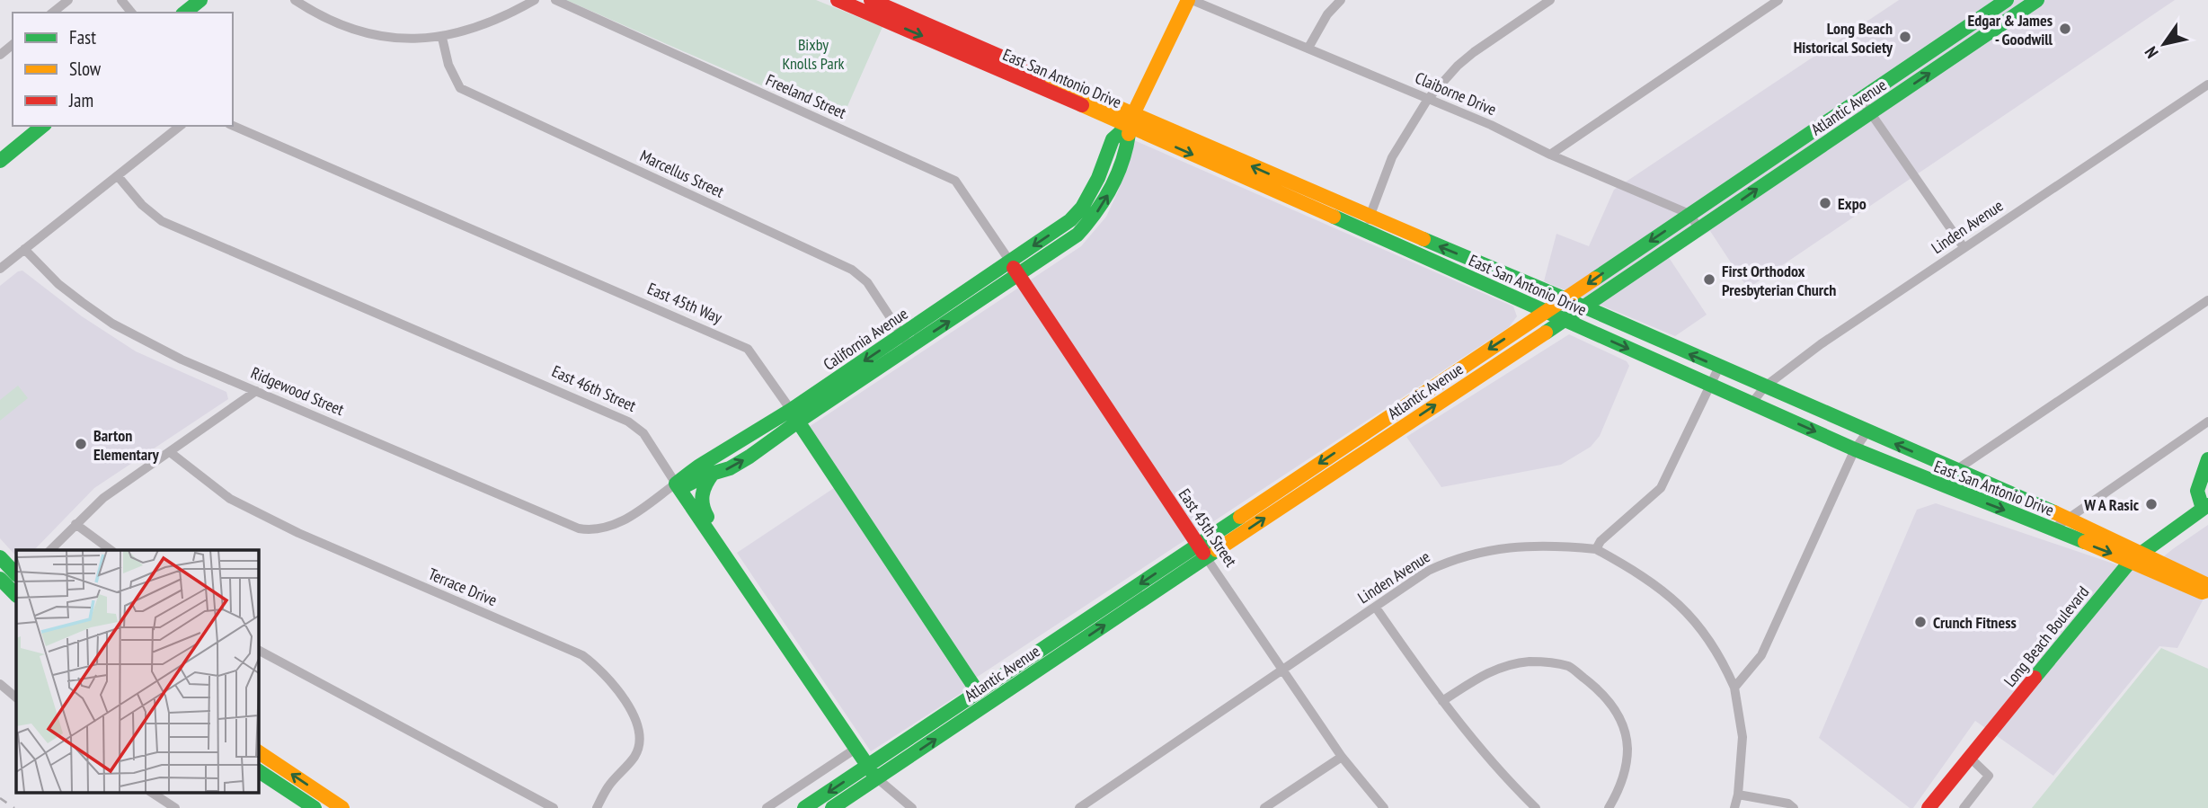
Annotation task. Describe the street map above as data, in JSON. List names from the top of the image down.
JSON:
{
  "streets": {
    "main road": [
      "East San Antonio Drive",
      "Atlantic Avenue",
      "East 45th Way",
      "California Avenue",
      "East 46th Street",
      "East 45th Street",
      "Long Beach Boulevard"
    ],
    "street": [
      "Claiborne Drive",
      "Freeland Street",
      "Marcellus Street",
      "Linden Avenue",
      "Ridgewood Street",
      "Terrace Drive"
    ]
  },
  "crossings": [
    ["East San Antonio Drive", "Atlantic Avenue"],
    ["East San Antonio Drive", "Linden Avenue"],
    ["East San Antonio Drive", "California Avenue"],
    ["East San Antonio Drive", "Long Beach Boulevard"],
    ["Claiborne Drive", "Atlantic Avenue"],
    ["Claiborne Drive", "California Avenue"],
    ["Freeland Street", "California Avenue"],
    ["Freeland Street", "East 45th Street"],
    ["Atlantic Avenue", "East 45th Way"],
    ["Atlantic Avenue", "East 46th Street"],
    ["Atlantic Avenue", "East 45th Street"],
    ["Marcellus Street", "California Avenue"],
    ["Linden Avenue", "East 45th Street"],
    ["East 45th Way", "California Avenue"],
    ["California Avenue", "East 46th Street"],
    ["California Avenue", "Ridgewood Street"],
    ["California Avenue", "East 45th Street"]
  ],
  "parks": ["Bixby Knolls Park"],
  "places": [
    "Edgar & James - Goodwill",
    "Long Beach Historical Society",
    "Expo",
    "First Orthodox Presbyterian Church",
    "Barton Elementary",
    "W A Rasic",
    "Crunch Fitness"
  ],
  "legend": ["Fast", "Slow", "Jam"],
  "north": "bottom left"
}
